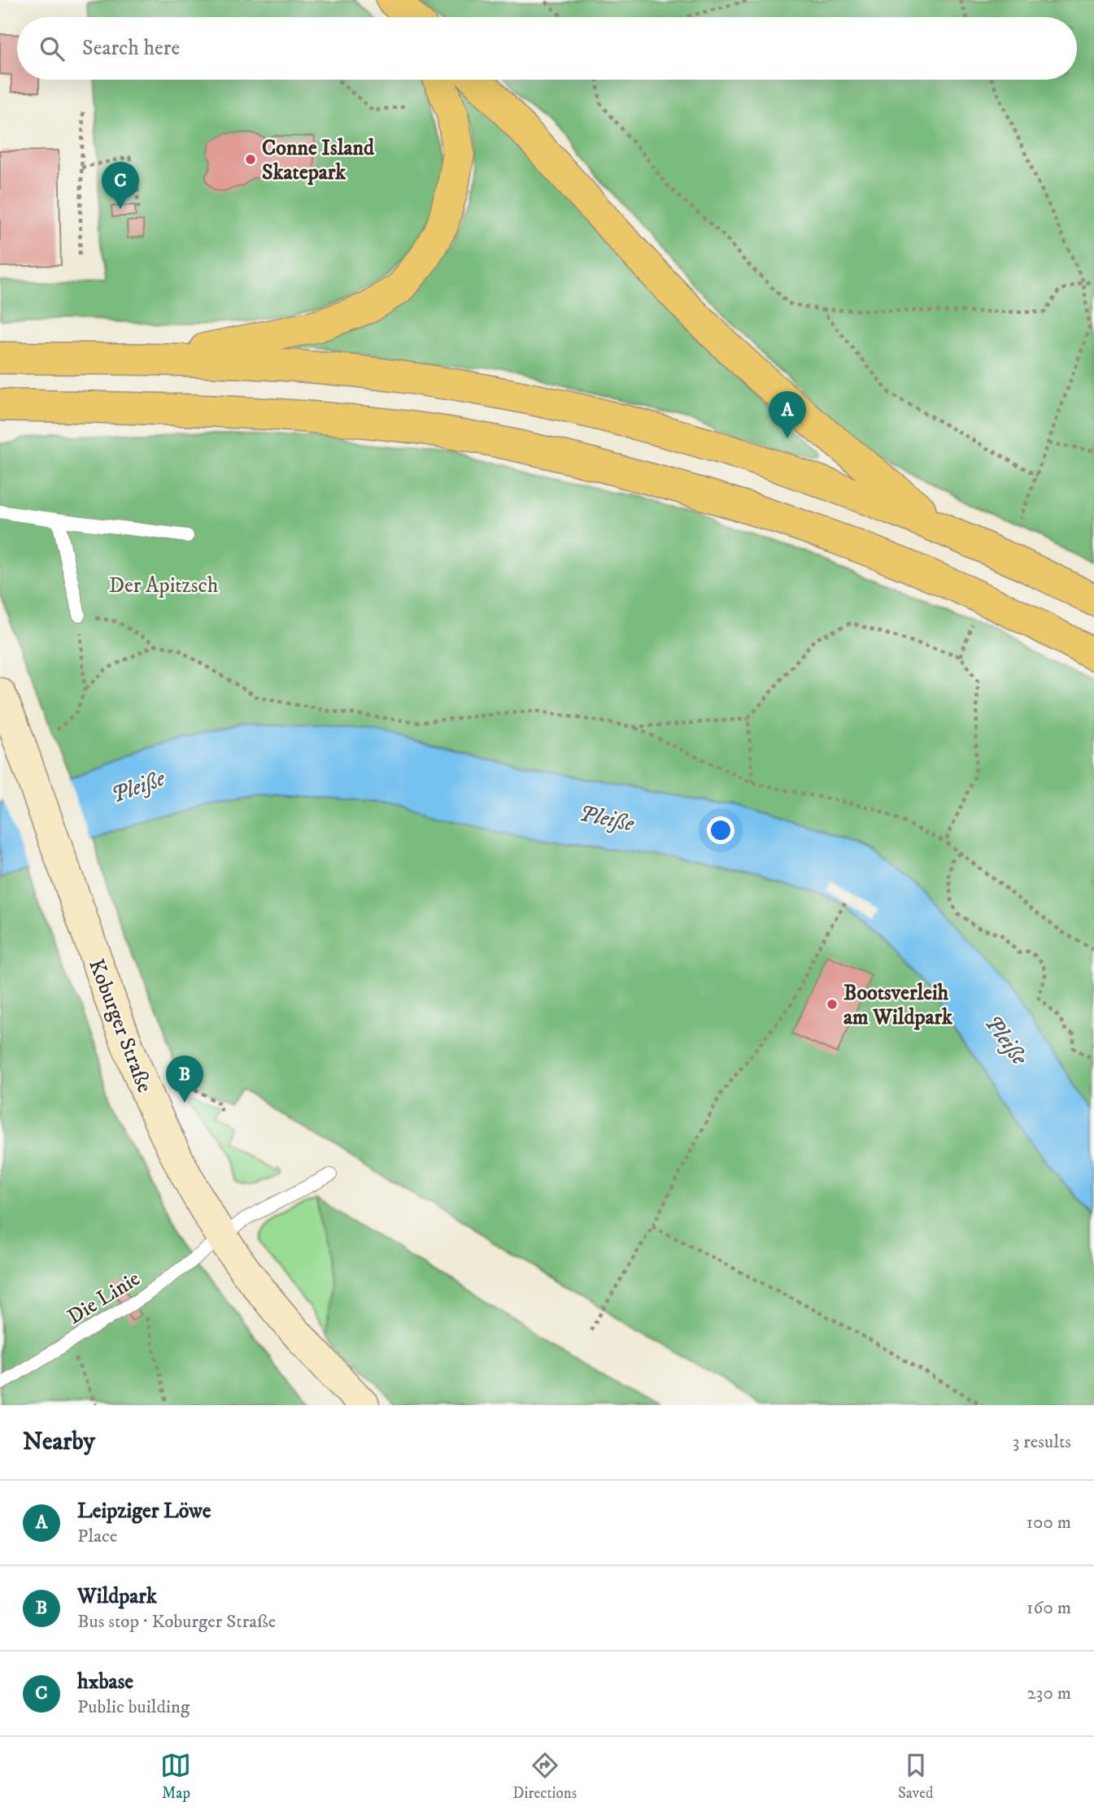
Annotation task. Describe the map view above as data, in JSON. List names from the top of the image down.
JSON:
{
  "streets": {
    "main road": ["Koburger Straße"],
    "lane": ["Die Linie"]
  },
  "crossings": [
    ["Koburger Straße", "Die Linie"]
  ],
  "water": ["Pleiße"],
  "parks": ["Der Apitzsch"],
  "places": ["Conne Island Skatepark", "Bootsverleih am Wildpark"],
  "page": {
    "search": "Search here",
    "pins": ["C", "A", "B"],
    "heading": ["Nearby", "3 results"],
    "list": [
      {
        "mark": "A",
        "name": "Leipziger Löwe",
        "note": "Place",
        "value": "100 m"
      },
      {
        "mark": "B",
        "name": "Wildpark",
        "note": "Bus stop · Koburger Straße",
        "value": "160 m"
      },
      {
        "mark": "C",
        "name": "hxbase",
        "note": "Public building",
        "value": "230 m"
      }
    ],
    "nav": ["Map", "Directions", "Saved"]
  }
}
